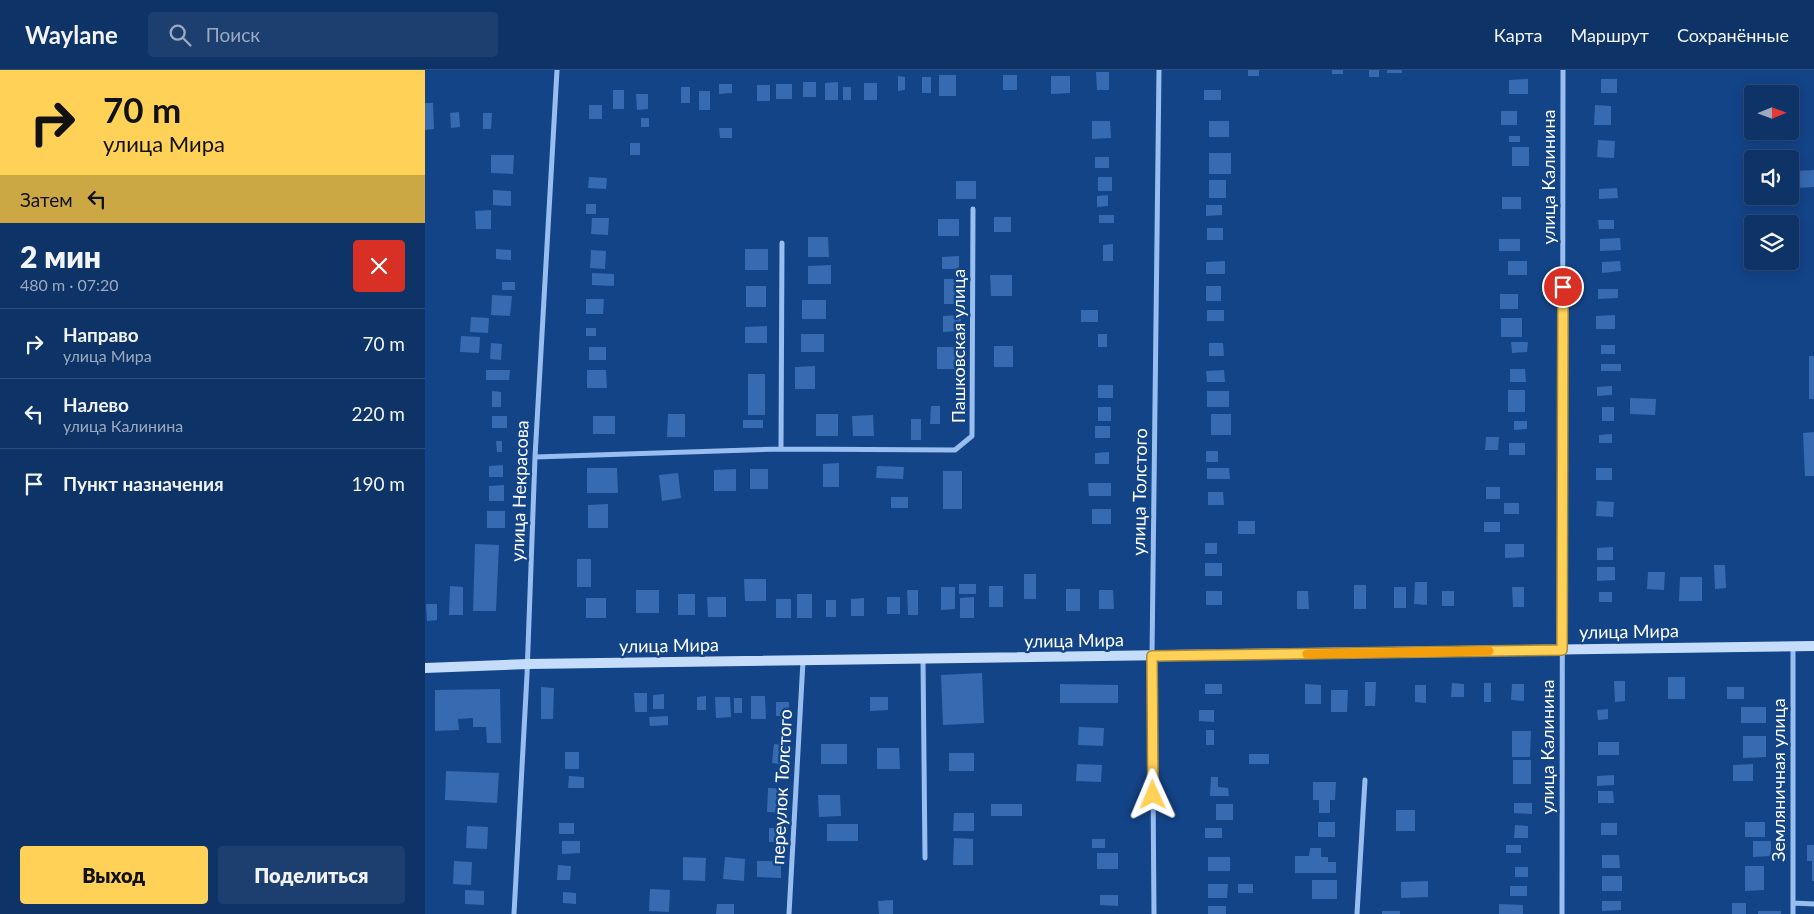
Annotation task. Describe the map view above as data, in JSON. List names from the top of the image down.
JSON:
{
  "streets": {
    "main road": ["улица Мира"],
    "street": [
      "улица Калинина",
      "Пашковская улица",
      "улица Некрасова",
      "улица Толстого",
      "Земляничная улица",
      "переулок Толстого"
    ]
  },
  "crossings": [
    ["улица Калинина", "улица Мира"],
    ["Пашковская улица", "улица Некрасова"],
    ["улица Некрасова", "улица Мира"],
    ["улица Толстого", "улица Мира"],
    ["улица Мира", "Земляничная улица"],
    ["улица Мира", "переулок Толстого"]
  ],
  "north": "right",
  "page": {
    "header": "Waylane",
    "search": "Поиск",
    "nav": ["Карта", "Маршрут", "Сохранённые"],
    "turn": ["70 m", "улица Мира"],
    "then": "Затем",
    "heading": ["2 мин", "480 m · 07:20"],
    "list": [
      {
        "name": "Направо",
        "note": "улица Мира",
        "value": "70 m"
      },
      {
        "name": "Налево",
        "note": "улица Калинина",
        "value": "220 m"
      },
      {
        "name": "Пункт назначения",
        "value": "190 m"
      }
    ],
    "buttons": ["Выход", "Поделиться"]
  }
}
